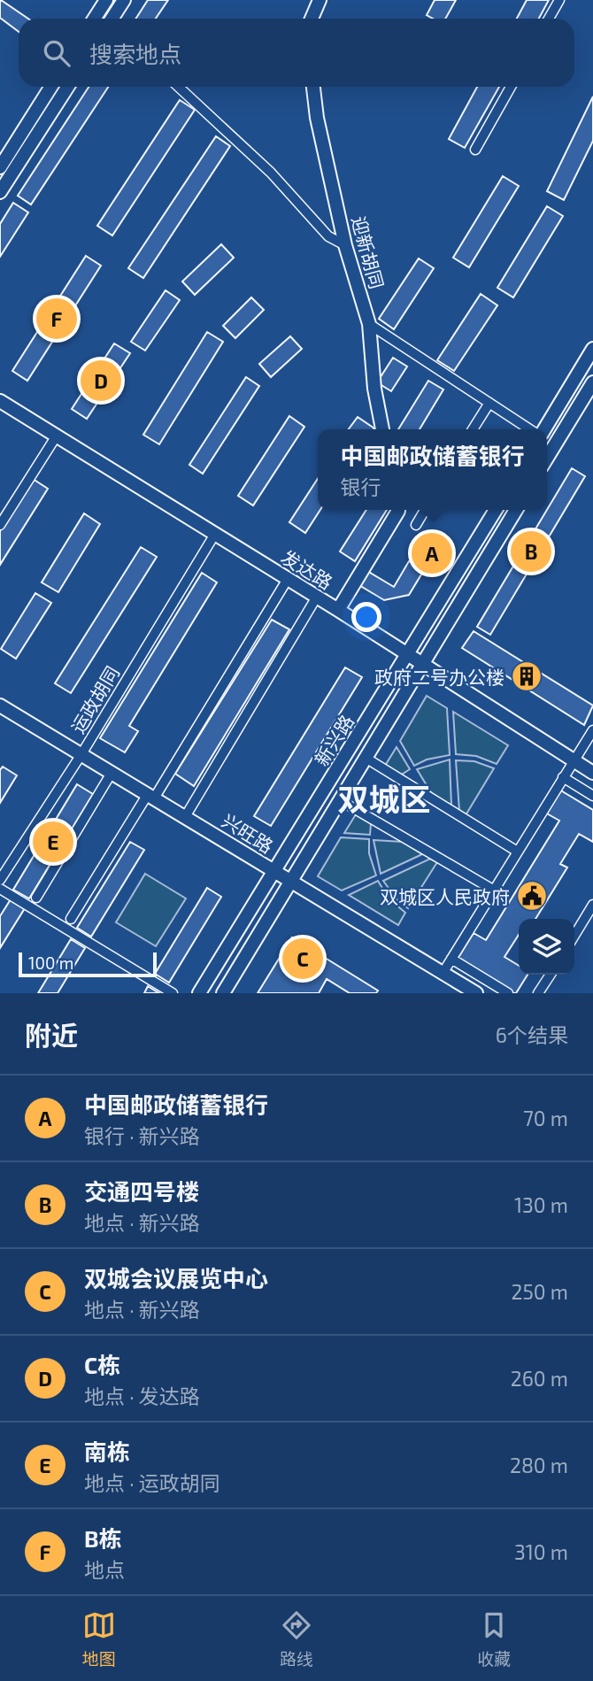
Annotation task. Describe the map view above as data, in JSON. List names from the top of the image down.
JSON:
{
  "streets": {
    "street": [
      "迎新胡同",
      "发达路",
      "运政胡同",
      "新兴路",
      "兴旺路"
    ]
  },
  "crossings": [
    ["发达路", "运政胡同"],
    ["发达路", "新兴路"],
    ["运政胡同", "兴旺路"],
    ["新兴路", "兴旺路"]
  ],
  "districts": ["双城区"],
  "places": {
    "building": ["政府二号办公楼"],
    "public building": ["双城区人民政府"]
  },
  "scale_bar": "100 m",
  "page": {
    "search": "搜索地点",
    "pins": [
      "F",
      "D",
      "B",
      "A",
      "E",
      "C"
    ],
    "popup": ["中国邮政储蓄银行", "银行"],
    "scale": "100 m",
    "heading": ["附近", "6个结果"],
    "list": [
      {
        "mark": "A",
        "name": "中国邮政储蓄银行",
        "note": "银行 · 新兴路",
        "value": "70 m"
      },
      {
        "mark": "B",
        "name": "交通四号楼",
        "note": "地点 · 新兴路",
        "value": "130 m"
      },
      {
        "mark": "C",
        "name": "双城会议展览中心",
        "note": "地点 · 新兴路",
        "value": "250 m"
      },
      {
        "mark": "D",
        "name": "C栋",
        "note": "地点 · 发达路",
        "value": "260 m"
      },
      {
        "mark": "E",
        "name": "南栋",
        "note": "地点 · 运政胡同",
        "value": "280 m"
      },
      {
        "mark": "F",
        "name": "B栋",
        "note": "地点",
        "value": "310 m"
      }
    ],
    "nav": ["地图", "路线", "收藏"]
  }
}
